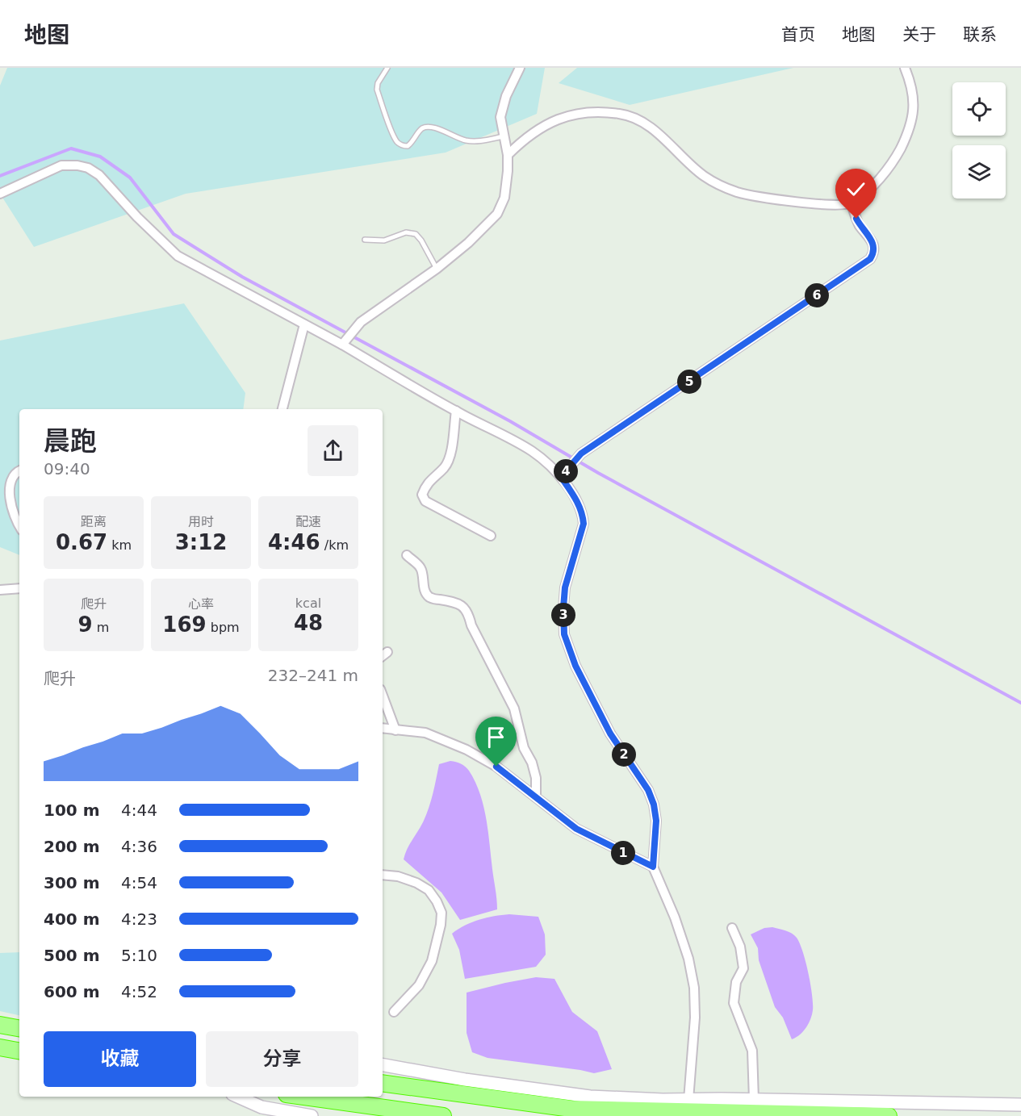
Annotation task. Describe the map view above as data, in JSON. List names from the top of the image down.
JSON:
{
  "page": {
    "header": "地图",
    "nav": [
      "首页",
      "地图",
      "关于",
      "联系"
    ],
    "pins": [
      "6",
      "5",
      "4",
      "3",
      "2",
      "1"
    ],
    "heading": ["晨跑", "09:40"],
    "stats": [
      ["距离", "0.67 km"],
      ["用时", "3:12"],
      ["配速", "4:46 /km"],
      ["爬升", "9 m"],
      ["心率", "169 bpm"],
      ["kcal", "48"]
    ],
    "chart": ["爬升", "232–241 m"],
    "list": [
      {
        "name": "100 m",
        "note": "4:44"
      },
      {
        "name": "200 m",
        "note": "4:36"
      },
      {
        "name": "300 m",
        "note": "4:54"
      },
      {
        "name": "400 m",
        "note": "4:23"
      },
      {
        "name": "500 m",
        "note": "5:10"
      },
      {
        "name": "600 m",
        "note": "4:52"
      }
    ],
    "buttons": ["收藏", "分享"]
  }
}
